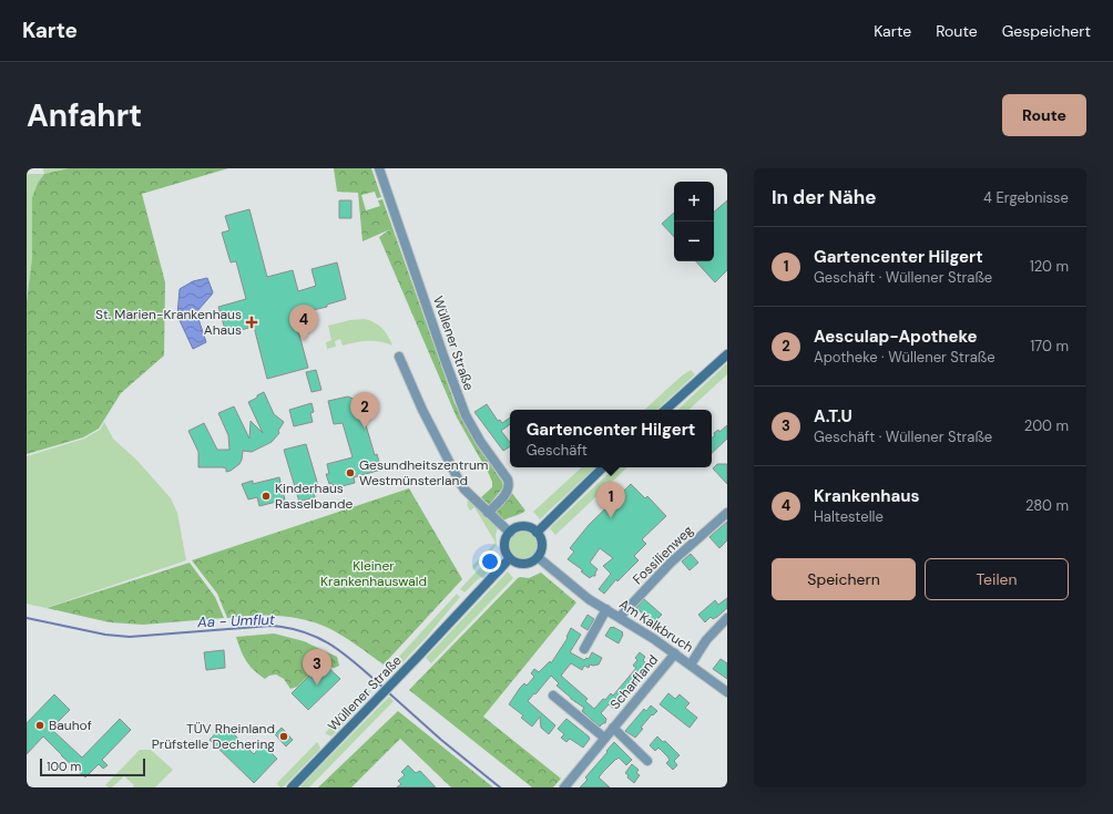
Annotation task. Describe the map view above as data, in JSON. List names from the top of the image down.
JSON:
{
  "streets": {
    "main road": ["Wüllener Straße"],
    "street": ["Fossilienweg", "Am Kalkbruch", "Scharfland"]
  },
  "crossings": [
    ["Wüllener Straße", "Am Kalkbruch"],
    ["Fossilienweg", "Am Kalkbruch"],
    ["Am Kalkbruch", "Scharfland"]
  ],
  "water": ["Aa - Umflut"],
  "parks": ["Kleiner Krankenhauswald"],
  "places": {
    "health": ["St. Marien-Krankenhaus Ahaus"],
    "other": [
      "Gesundheitszentrum Westmünsterland",
      "Kinderhaus Rasselbande",
      "Bauhof",
      "TÜV Rheinland Prüfstelle Dechering"
    ]
  },
  "scale_bar": "100 m",
  "page": {
    "header": "Karte",
    "nav": ["Karte", "Route", "Gespeichert"],
    "buttons": [
      "Route",
      ["Speichern", "Teilen"]
    ],
    "title": "Anfahrt",
    "heading": ["In der Nähe", "4 Ergebnisse"],
    "map_buttons": ["+", "−"],
    "list": [
      {
        "mark": "1",
        "name": "Gartencenter Hilgert",
        "note": "Geschäft · Wüllener Straße",
        "value": "120 m"
      },
      {
        "mark": "2",
        "name": "Aesculap-Apotheke",
        "note": "Apotheke · Wüllener Straße",
        "value": "170 m"
      },
      {
        "mark": "3",
        "name": "A.T.U",
        "note": "Geschäft · Wüllener Straße",
        "value": "200 m"
      },
      {
        "mark": "4",
        "name": "Krankenhaus",
        "note": "Haltestelle",
        "value": "280 m"
      }
    ],
    "pins": [
      "4",
      "2",
      "1",
      "3"
    ],
    "popup": ["Gartencenter Hilgert", "Geschäft"],
    "scale": "100 m"
  }
}
